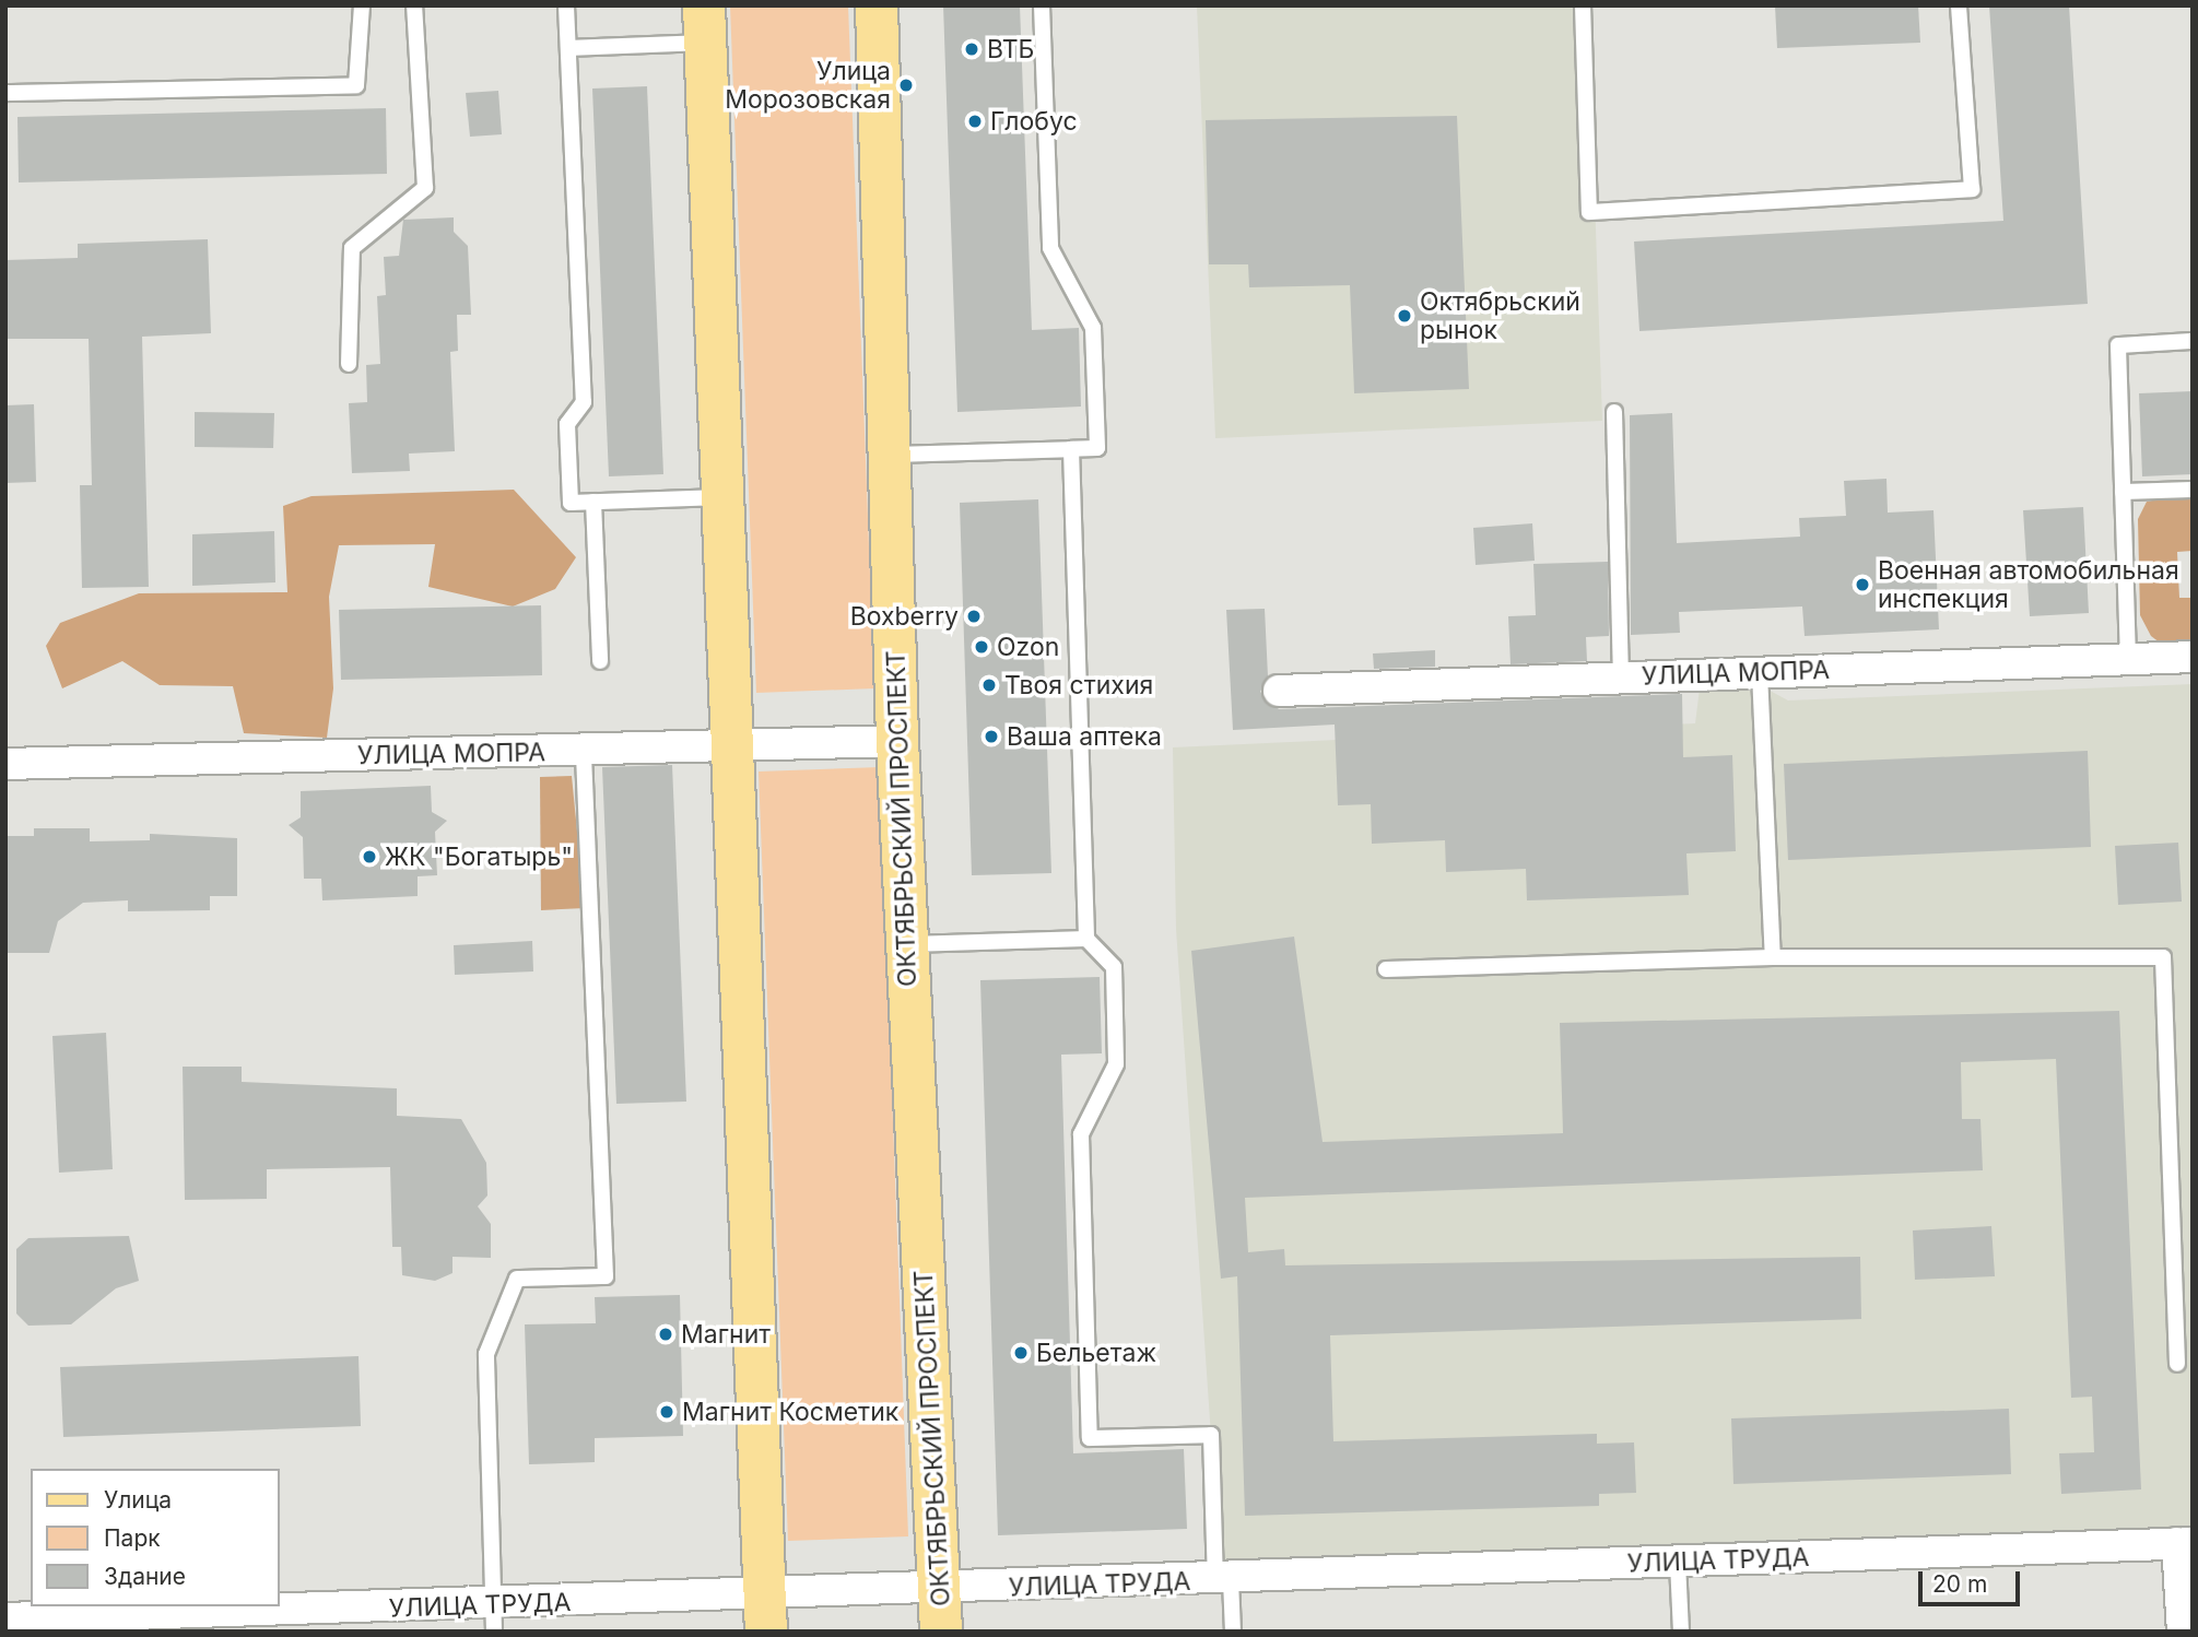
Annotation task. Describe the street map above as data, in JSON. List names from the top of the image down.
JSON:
{
  "streets": {
    "main road": ["ОКТЯБРЬСКИЙ ПРОСПЕКТ"],
    "street": ["УЛИЦА МОПРА", "УЛИЦА ТРУДА"]
  },
  "crossings": [
    ["УЛИЦА МОПРА", "ОКТЯБРЬСКИЙ ПРОСПЕКТ"],
    ["ОКТЯБРЬСКИЙ ПРОСПЕКТ", "УЛИЦА ТРУДА"]
  ],
  "places": [
    "ВТБ",
    "Улица Морозовская",
    "Глобус",
    "Октябрьский рынок",
    "Военная автомобильная инспекция",
    "Boxberry",
    "Ozon",
    "Твоя стихия",
    "Ваша аптека",
    "ЖК \"Богатырь\"",
    "Магнит",
    "Бельетаж",
    "Магнит Косметик"
  ],
  "legend": ["Улица", "Парк", "Здание"],
  "scale_bar": "20 m"
}
